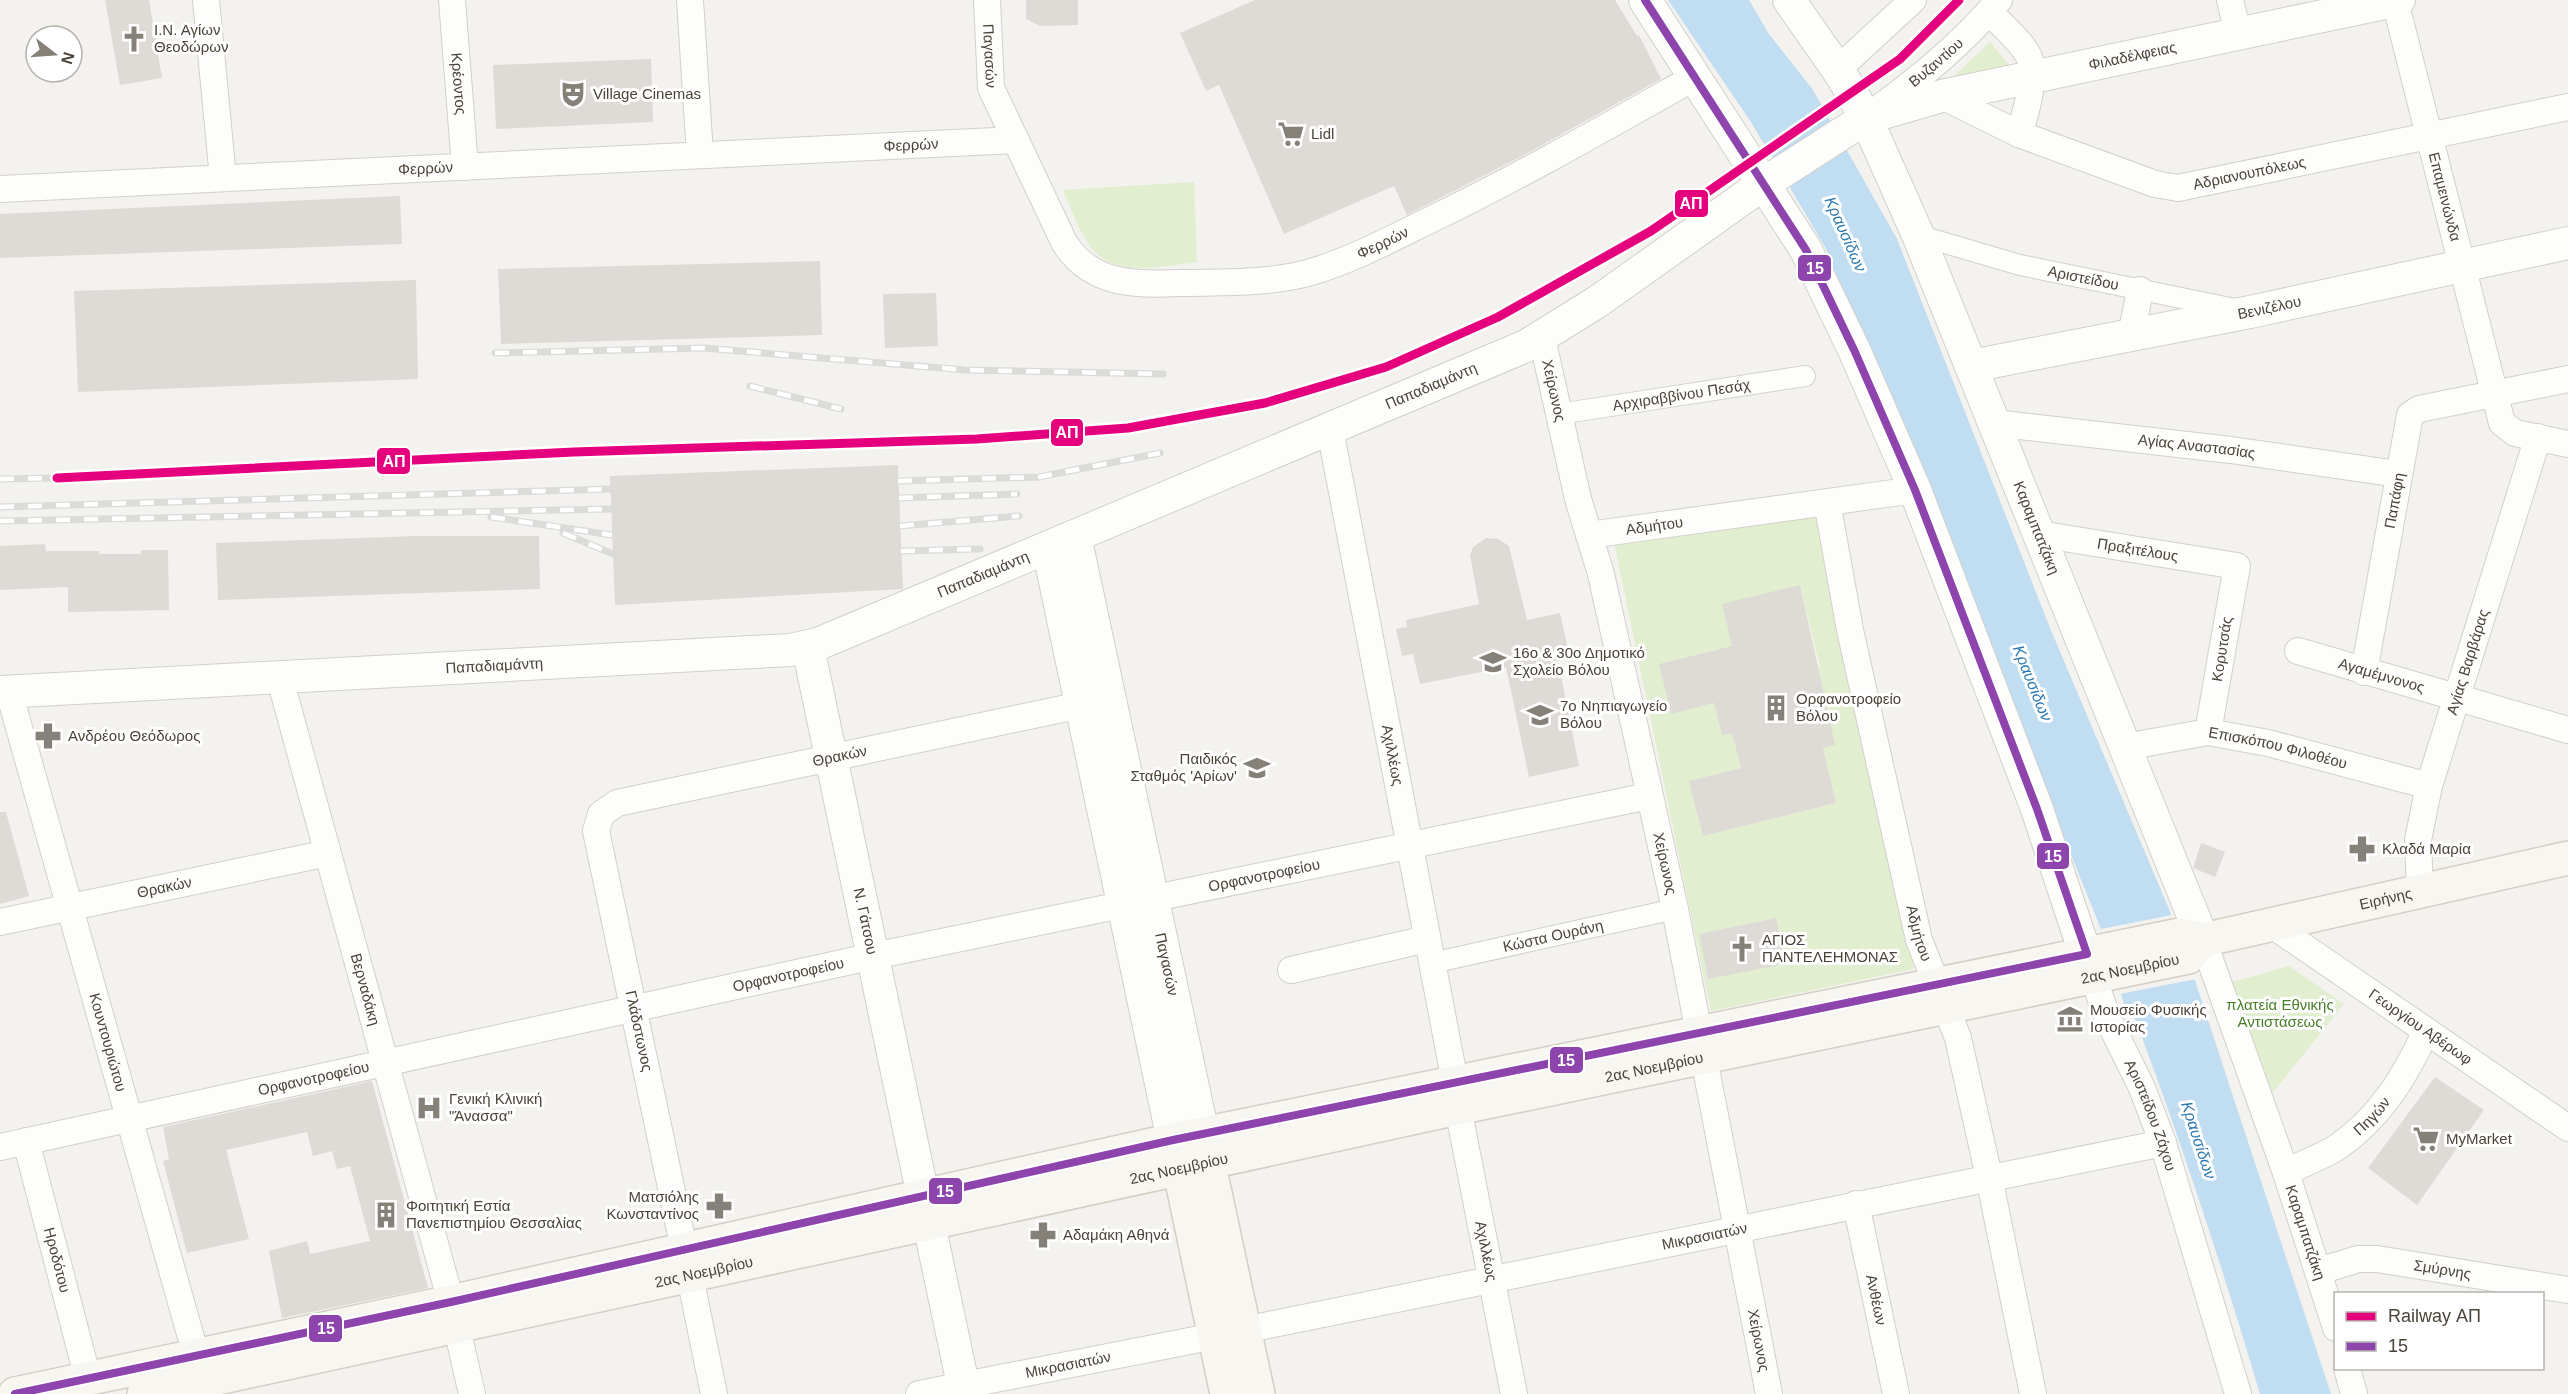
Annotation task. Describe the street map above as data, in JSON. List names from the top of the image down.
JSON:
{
  "streets": {
    "main road": ["Παγασών", "Ειρήνης", "2ας Νοεμβρίου"],
    "street": [
      "Φιλαδέλφειας",
      "Βυζαντίου",
      "Κρέοντος",
      "Φερρών",
      "Αδριανουπόλεως",
      "Επαμεινώνδα",
      "Αριστείδου",
      "Βενιζέλου",
      "Παπαδιαμάντη",
      "Χείρωνος",
      "Αρχιραββίνου Πεσάχ",
      "Αγίας Αναστασίας",
      "Παπάφη",
      "Αδμήτου",
      "Καραμπατζάκη",
      "Πραξιτέλους",
      "Κορυτσάς",
      "Αγίας Βαρβάρας",
      "Αγαμέμνονος",
      "Επισκόπου Φιλοθέου",
      "Αχιλλέως",
      "Θρακών",
      "Ορφανοτροφείου",
      "Ν. Γάτσου",
      "Κώστα Ουράνη",
      "Βερναδάκη",
      "Γεωργίου Αβέρωφ",
      "Γλάδστωνος",
      "Κουντουριώτου",
      "Αριστείδου Ζάχου",
      "Πηγών",
      "Μικρασιατών",
      "Ηροδότου",
      "Σμύρνης",
      "Ανθέων"
    ]
  },
  "crossings": [
    ["Παγασών", "Φερρών"],
    ["Παγασών", "Παπαδιαμάντη"],
    ["Παγασών", "Θρακών"],
    ["Παγασών", "Ορφανοτροφείου"],
    ["Παγασών", "2ας Νοεμβρίου"],
    ["Παγασών", "Μικρασιατών"],
    ["Φιλαδέλφειας", "Βυζαντίου"],
    ["Φιλαδέλφειας", "Αδριανουπόλεως"],
    ["Φιλαδέλφειας", "Επαμεινώνδα"],
    ["Φιλαδέλφειας", "Παπαδιαμάντη"],
    ["Φιλαδέλφειας", "Καραμπατζάκη"],
    ["Βυζαντίου", "Παπαδιαμάντη"],
    ["Βυζαντίου", "Καραμπατζάκη"],
    ["Κρέοντος", "Φερρών"],
    ["Φερρών", "Αριστείδου Ζάχου"],
    ["Αδριανουπόλεως", "Επαμεινώνδα"],
    ["Επαμεινώνδα", "Βενιζέλου"],
    ["Επαμεινώνδα", "Παπάφη"],
    ["Επαμεινώνδα", "Αγίας Βαρβάρας"],
    ["Αριστείδου", "Βενιζέλου"],
    ["Αριστείδου", "Καραμπατζάκη"],
    ["Βενιζέλου", "Καραμπατζάκη"],
    ["Παπαδιαμάντη", "Χείρωνος"],
    ["Παπαδιαμάντη", "Καραμπατζάκη"],
    ["Παπαδιαμάντη", "Αχιλλέως"],
    ["Παπαδιαμάντη", "Ν. Γάτσου"],
    ["Παπαδιαμάντη", "Βερναδάκη"],
    ["Παπαδιαμάντη", "Κουντουριώτου"],
    ["Παπαδιαμάντη", "Αριστείδου Ζάχου"],
    ["Χείρωνος", "Αρχιραββίνου Πεσάχ"],
    ["Χείρωνος", "Αδμήτου"],
    ["Χείρωνος", "Ορφανοτροφείου"],
    ["Χείρωνος", "Κώστα Ουράνη"],
    ["Χείρωνος", "2ας Νοεμβρίου"],
    ["Χείρωνος", "Μικρασιατών"],
    ["Αγίας Αναστασίας", "Παπάφη"],
    ["Αγίας Αναστασίας", "Καραμπατζάκη"],
    ["Παπάφη", "Αγαμέμνονος"],
    ["Αδμήτου", "2ας Νοεμβρίου"],
    ["Αδμήτου", "Αριστείδου Ζάχου"],
    ["Αδμήτου", "Μικρασιατών"],
    ["Καραμπατζάκη", "Πραξιτέλους"],
    ["Καραμπατζάκη", "Επισκόπου Φιλοθέου"],
    ["Καραμπατζάκη", "Ειρήνης"],
    ["Καραμπατζάκη", "2ας Νοεμβρίου"],
    ["Καραμπατζάκη", "Πηγών"],
    ["Καραμπατζάκη", "Σμύρνης"],
    ["Πραξιτέλους", "Κορυτσάς"],
    ["Κορυτσάς", "Επισκόπου Φιλοθέου"],
    ["Αγίας Βαρβάρας", "Αγαμέμνονος"],
    ["Αγίας Βαρβάρας", "Επισκόπου Φιλοθέου"],
    ["Αγίας Βαρβάρας", "Ειρήνης"],
    ["Αχιλλέως", "Ορφανοτροφείου"],
    ["Αχιλλέως", "Κώστα Ουράνη"],
    ["Αχιλλέως", "2ας Νοεμβρίου"],
    ["Αχιλλέως", "Μικρασιατών"],
    ["Θρακών", "Ν. Γάτσου"],
    ["Θρακών", "Βερναδάκη"],
    ["Θρακών", "Γλάδστωνος"],
    ["Θρακών", "Κουντουριώτου"],
    ["Ορφανοτροφείου", "Ν. Γάτσου"],
    ["Ορφανοτροφείου", "Βερναδάκη"],
    ["Ορφανοτροφείου", "Γλάδστωνος"],
    ["Ορφανοτροφείου", "Κουντουριώτου"],
    ["Ορφανοτροφείου", "Ηροδότου"],
    ["Ειρήνης", "2ας Νοεμβρίου"],
    ["Ειρήνης", "Γεωργίου Αβέρωφ"],
    ["Ν. Γάτσου", "2ας Νοεμβρίου"],
    ["Ν. Γάτσου", "Μικρασιατών"],
    ["2ας Νοεμβρίου", "Βερναδάκη"],
    ["2ας Νοεμβρίου", "Γλάδστωνος"],
    ["2ας Νοεμβρίου", "Κουντουριώτου"],
    ["2ας Νοεμβρίου", "Αριστείδου Ζάχου"],
    ["2ας Νοεμβρίου", "Ηροδότου"],
    ["Γεωργίου Αβέρωφ", "Πηγών"],
    ["Αριστείδου Ζάχου", "Μικρασιατών"],
    ["Μικρασιατών", "Ανθέων"]
  ],
  "water": ["Κραυσίδων"],
  "parks": ["πλατεία Εθνικής Αντιστάσεως"],
  "places": {
    "church": ["Ι.Ν. Αγίων Θεοδώρων", "ΑΓΙΟΣ ΠΑΝΤΕΛΕΗΜΟΝΑΣ"],
    "theatre": ["Village Cinemas"],
    "supermarket": ["Lidl", "MyMarket"],
    "school or university": ["16ο & 30ο Δημοτικό Σχολείο Βόλου", "7ο Νηπιαγωγείο Βόλου", "Παιδικός Σταθμός 'Αρίων'"],
    "building": ["Ορφανοτροφείο Βόλου", "Φοιτητική Εστία Πανεπιστημίου Θεσσαλίας"],
    "pharmacy": [
      "Ανδρέου Θεόδωρος",
      "Κλαδά Μαρία",
      "Ματσιόλης Κωνσταντίνος",
      "Αδαμάκη Αθηνά"
    ],
    "museum": ["Μουσείο Φυσικής Ιστορίας"],
    "hospital": ["Γενική Κλινική \"Άνασσα\""]
  },
  "lines": ["rail line ΑΠ", "transit line 15"],
  "legend": ["Railway ΑΠ", "15"],
  "north": "right"
}
